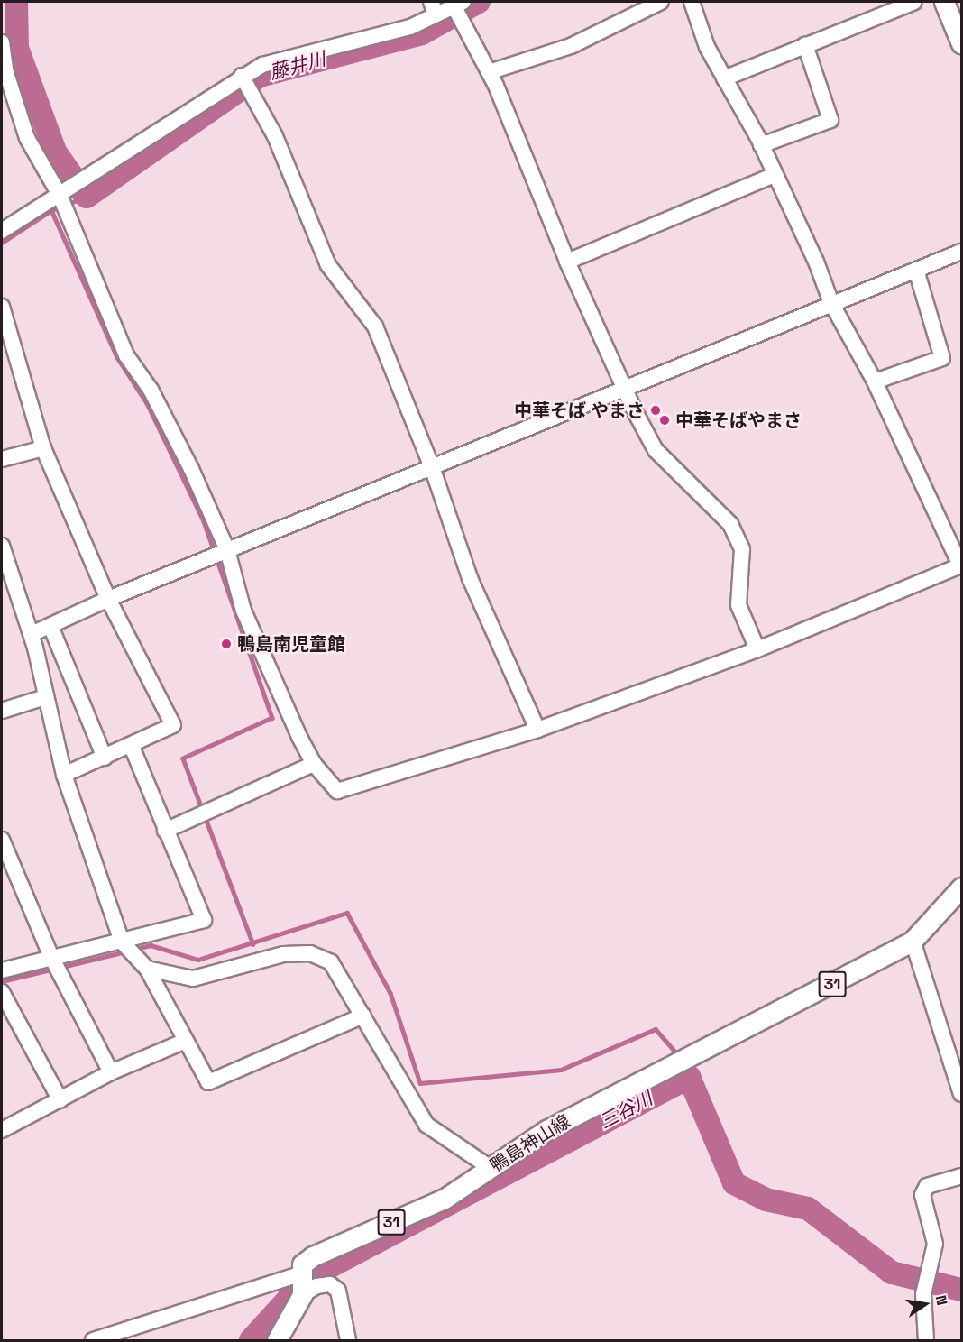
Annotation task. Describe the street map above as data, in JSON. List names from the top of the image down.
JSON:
{
  "streets": {
    "main road": ["31", "鴨島神山線"]
  },
  "water": ["藤井川", "三谷川"],
  "places": ["中華そば やまさ", "中華そばやまさ", "鴨島南児童館"],
  "north": "right"
}
